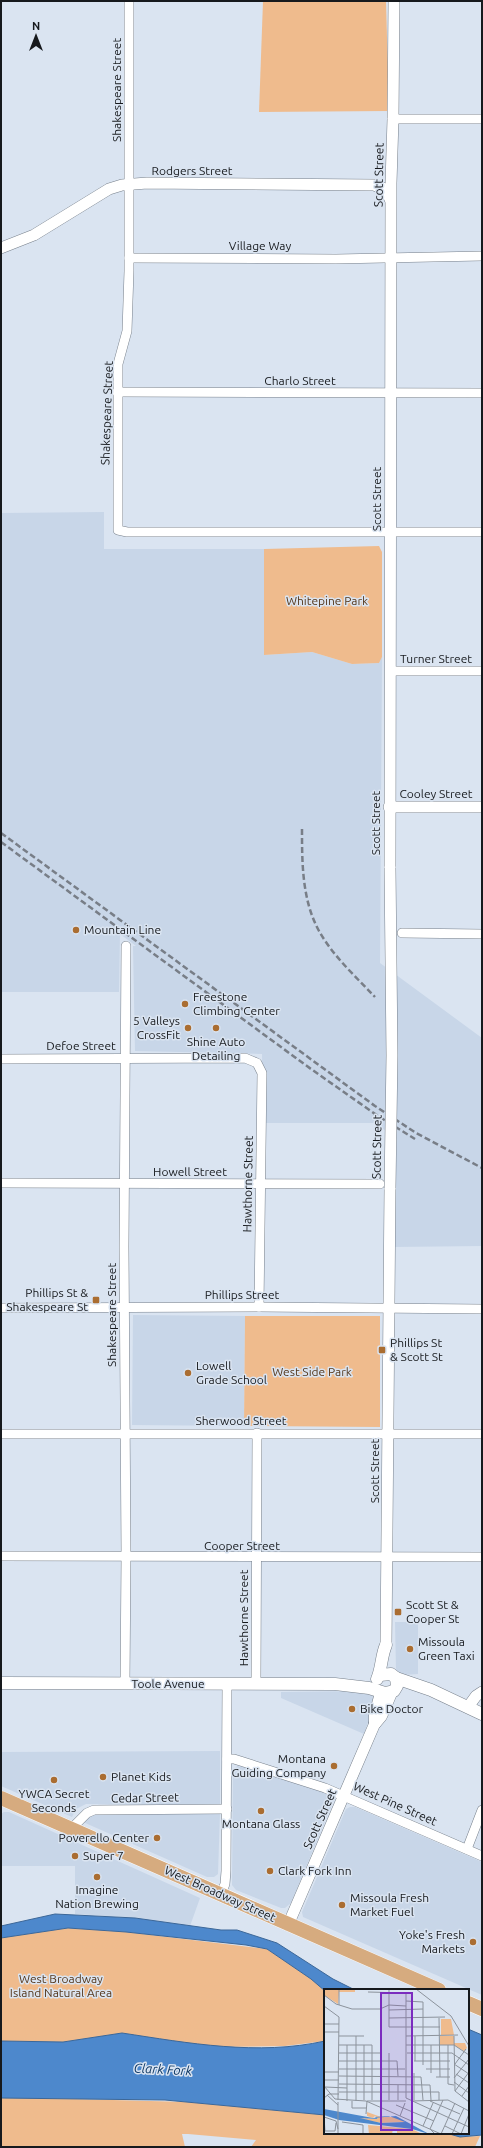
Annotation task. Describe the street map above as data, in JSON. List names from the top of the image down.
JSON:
{
  "streets": {
    "main road": ["Toole Avenue", "West Broadway Street"],
    "street": [
      "Shakespeare Street",
      "Rodgers Street",
      "Scott Street",
      "Village Way",
      "Charlo Street",
      "Turner Street",
      "Cooley Street",
      "Defoe Street",
      "Howell Street",
      "Hawthorne Street",
      "Phillips Street",
      "Sherwood Street",
      "Cooper Street",
      "Cedar Street",
      "West Pine Street"
    ]
  },
  "crossings": [
    ["Shakespeare Street", "Rodgers Street"],
    ["Shakespeare Street", "Scott Street"],
    ["Shakespeare Street", "Village Way"],
    ["Shakespeare Street", "Charlo Street"],
    ["Shakespeare Street", "Defoe Street"],
    ["Shakespeare Street", "Howell Street"],
    ["Shakespeare Street", "Phillips Street"],
    ["Shakespeare Street", "Sherwood Street"],
    ["Shakespeare Street", "Cooper Street"],
    ["Shakespeare Street", "Toole Avenue"],
    ["Rodgers Street", "Scott Street"],
    ["Scott Street", "Village Way"],
    ["Scott Street", "Charlo Street"],
    ["Scott Street", "Turner Street"],
    ["Scott Street", "Cooley Street"],
    ["Scott Street", "Howell Street"],
    ["Scott Street", "Phillips Street"],
    ["Scott Street", "Sherwood Street"],
    ["Scott Street", "Cooper Street"],
    ["Scott Street", "West Pine Street"],
    ["Scott Street", "West Broadway Street"],
    ["Defoe Street", "Hawthorne Street"],
    ["Howell Street", "Hawthorne Street"],
    ["Hawthorne Street", "Phillips Street"],
    ["Hawthorne Street", "Sherwood Street"],
    ["Hawthorne Street", "Cooper Street"],
    ["Hawthorne Street", "Toole Avenue"],
    ["Cedar Street", "West Broadway Street"]
  ],
  "water": ["Clark Fork"],
  "parks": ["Whitepine Park", "West Side Park", "West Broadway Island Natural Area"],
  "places": {
    "other": [
      "Mountain Line",
      "Freestone Climbing Center",
      "5 Valleys CrossFit",
      "Shine Auto Detailing",
      "Lowell Grade School",
      "Missoula Green Taxi",
      "Bike Doctor",
      "Montana Guiding Company",
      "Planet Kids",
      "YWCA Secret Seconds",
      "Montana Glass",
      "Poverello Center",
      "Super 7",
      "Clark Fork Inn",
      "Imagine Nation Brewing",
      "Missoula Fresh Market Fuel",
      "Yoke's Fresh Markets"
    ],
    "transit": ["Phillips St & Shakespeare St", "Phillips St & Scott St", "Scott St & Cooper St"]
  },
  "north": "top"
}
